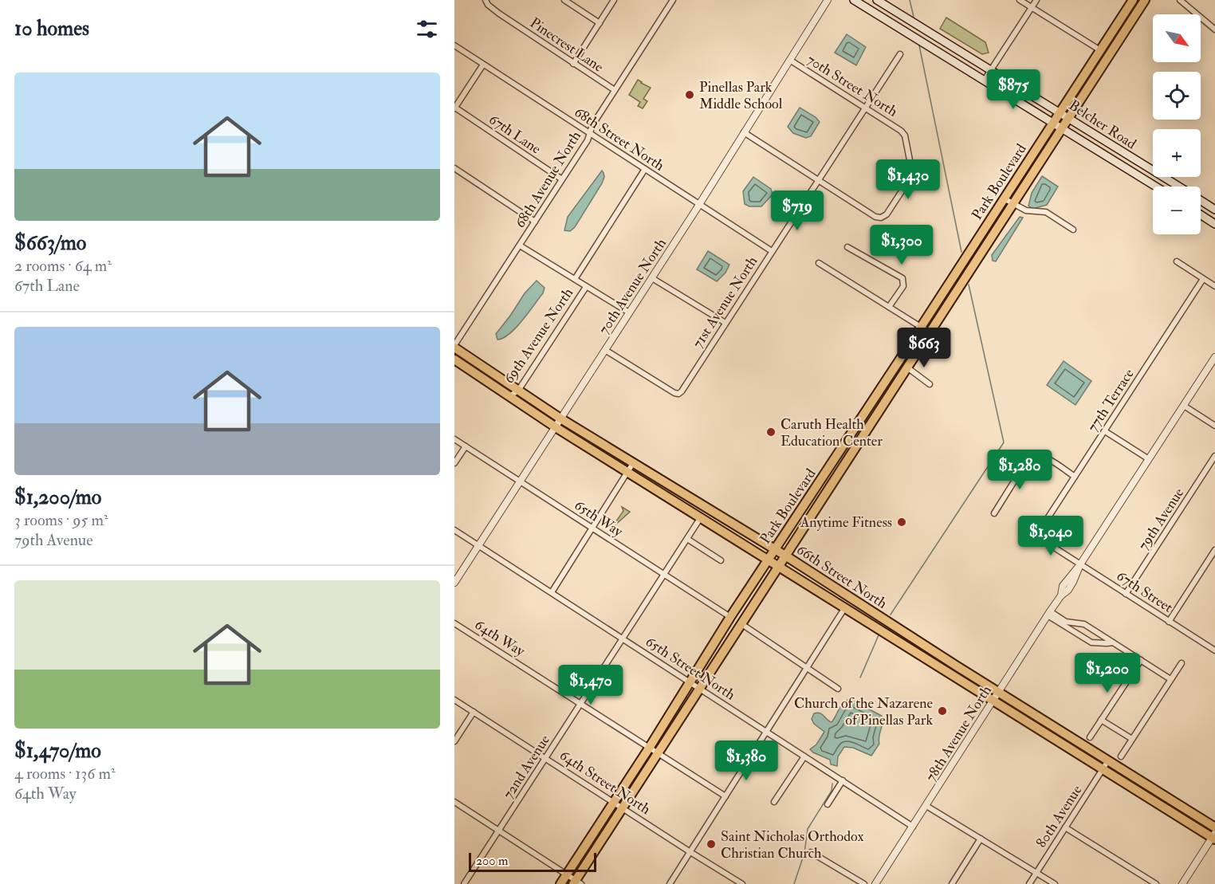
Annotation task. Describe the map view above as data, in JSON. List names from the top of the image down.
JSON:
{
  "streets": {
    "main road": ["Belcher Road", "Park Boulevard", "66th Street North"],
    "street": [
      "Pinecrest Lane",
      "70th Street North",
      "67th Lane",
      "68th Street North",
      "68th Avenue North",
      "70th Avenue North",
      "71st Avenue North",
      "69th Avenue North",
      "77th Terrace",
      "65th Way",
      "79th Avenue",
      "67th Street",
      "64th Way",
      "65th Street North",
      "78th Avenue North",
      "72nd Avenue",
      "64th Street North",
      "80th Avenue"
    ]
  },
  "crossings": [
    ["Pinecrest Lane", "68th Avenue North"],
    ["70th Street North", "70th Avenue North"],
    ["70th Street North", "71st Avenue North"],
    ["Belcher Road", "Park Boulevard"],
    ["67th Lane", "68th Avenue North"],
    ["68th Street North", "68th Avenue North"],
    ["68th Street North", "70th Avenue North"],
    ["68th Street North", "71st Avenue North"],
    ["68th Street North", "69th Avenue North"],
    ["68th Avenue North", "66th Street North"],
    ["Park Boulevard", "65th Way"],
    ["Park Boulevard", "66th Street North"],
    ["Park Boulevard", "64th Way"],
    ["Park Boulevard", "65th Street North"],
    ["Park Boulevard", "64th Street North"],
    ["70th Avenue North", "71st Avenue North"],
    ["70th Avenue North", "65th Way"],
    ["70th Avenue North", "66th Street North"],
    ["70th Avenue North", "65th Street North"],
    ["69th Avenue North", "66th Street North"],
    ["77th Terrace", "67th Street"],
    ["65th Way", "72nd Avenue"],
    ["79th Avenue", "67th Street"],
    ["66th Street North", "78th Avenue North"],
    ["66th Street North", "72nd Avenue"],
    ["66th Street North", "80th Avenue"],
    ["67th Street", "78th Avenue North"],
    ["64th Way", "72nd Avenue"],
    ["65th Street North", "78th Avenue North"],
    ["65th Street North", "72nd Avenue"],
    ["72nd Avenue", "64th Street North"]
  ],
  "places": [
    "Pinellas Park Middle School",
    "Caruth Health Education Center",
    "Anytime Fitness",
    "Church of the Nazarene of Pinellas Park",
    "Saint Nicholas Orthodox Christian Church"
  ],
  "scale_bar": "200 m",
  "north": "bottom right",
  "page": {
    "heading": "10 homes",
    "map_buttons": ["+", "−"],
    "list": [
      {
        "name": "$663/mo",
        "note": "2 rooms · 64 m² · 67th Lane"
      },
      {
        "name": "$1,200/mo",
        "note": "3 rooms · 95 m² · 79th Avenue"
      },
      {
        "name": "$1,470/mo",
        "note": "4 rooms · 136 m² · 64th Way"
      }
    ],
    "price": [
      "$875",
      "$1,430",
      "$719",
      "$1,300",
      "$663",
      "$1,280",
      "$1,040",
      "$1,200",
      "$1,470",
      "$1,380"
    ],
    "scale": "200 m"
  }
}
